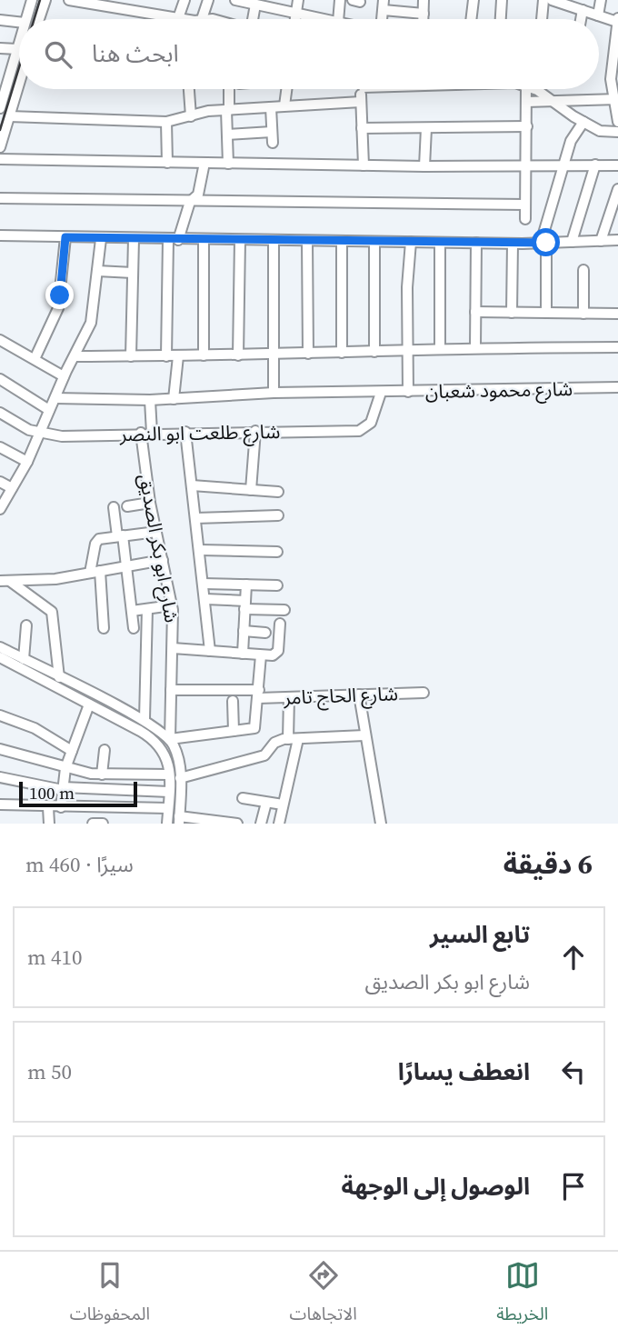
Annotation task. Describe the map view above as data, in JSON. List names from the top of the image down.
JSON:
{
  "streets": {
    "street": [
      "شارع محمود شعبان",
      "شارع طلعت ابو النصر",
      "شارع ابو بكر الصديق",
      "شارع الحاج تامر"
    ]
  },
  "crossings": [
    ["شارع محمود شعبان", "شارع طلعت ابو النصر"],
    ["شارع محمود شعبان", "شارع ابو بكر الصديق"],
    ["شارع طلعت ابو النصر", "شارع ابو بكر الصديق"],
    ["شارع ابو بكر الصديق", "شارع الحاج تامر"]
  ],
  "scale_bar": "100 m",
  "page": {
    "search": "ابحث هنا",
    "scale": "100 m",
    "heading": ["6 دقيقة", "سيرًا · 460 m"],
    "list": [
      ["تابع السير", "شارع ابو بكر الصديق", "410 m"],
      ["انعطف يسارًا", "50 m"],
      "الوصول إلى الوجهة"
    ],
    "nav": ["الخريطة", "الاتجاهات", "المحفوظات"]
  }
}
